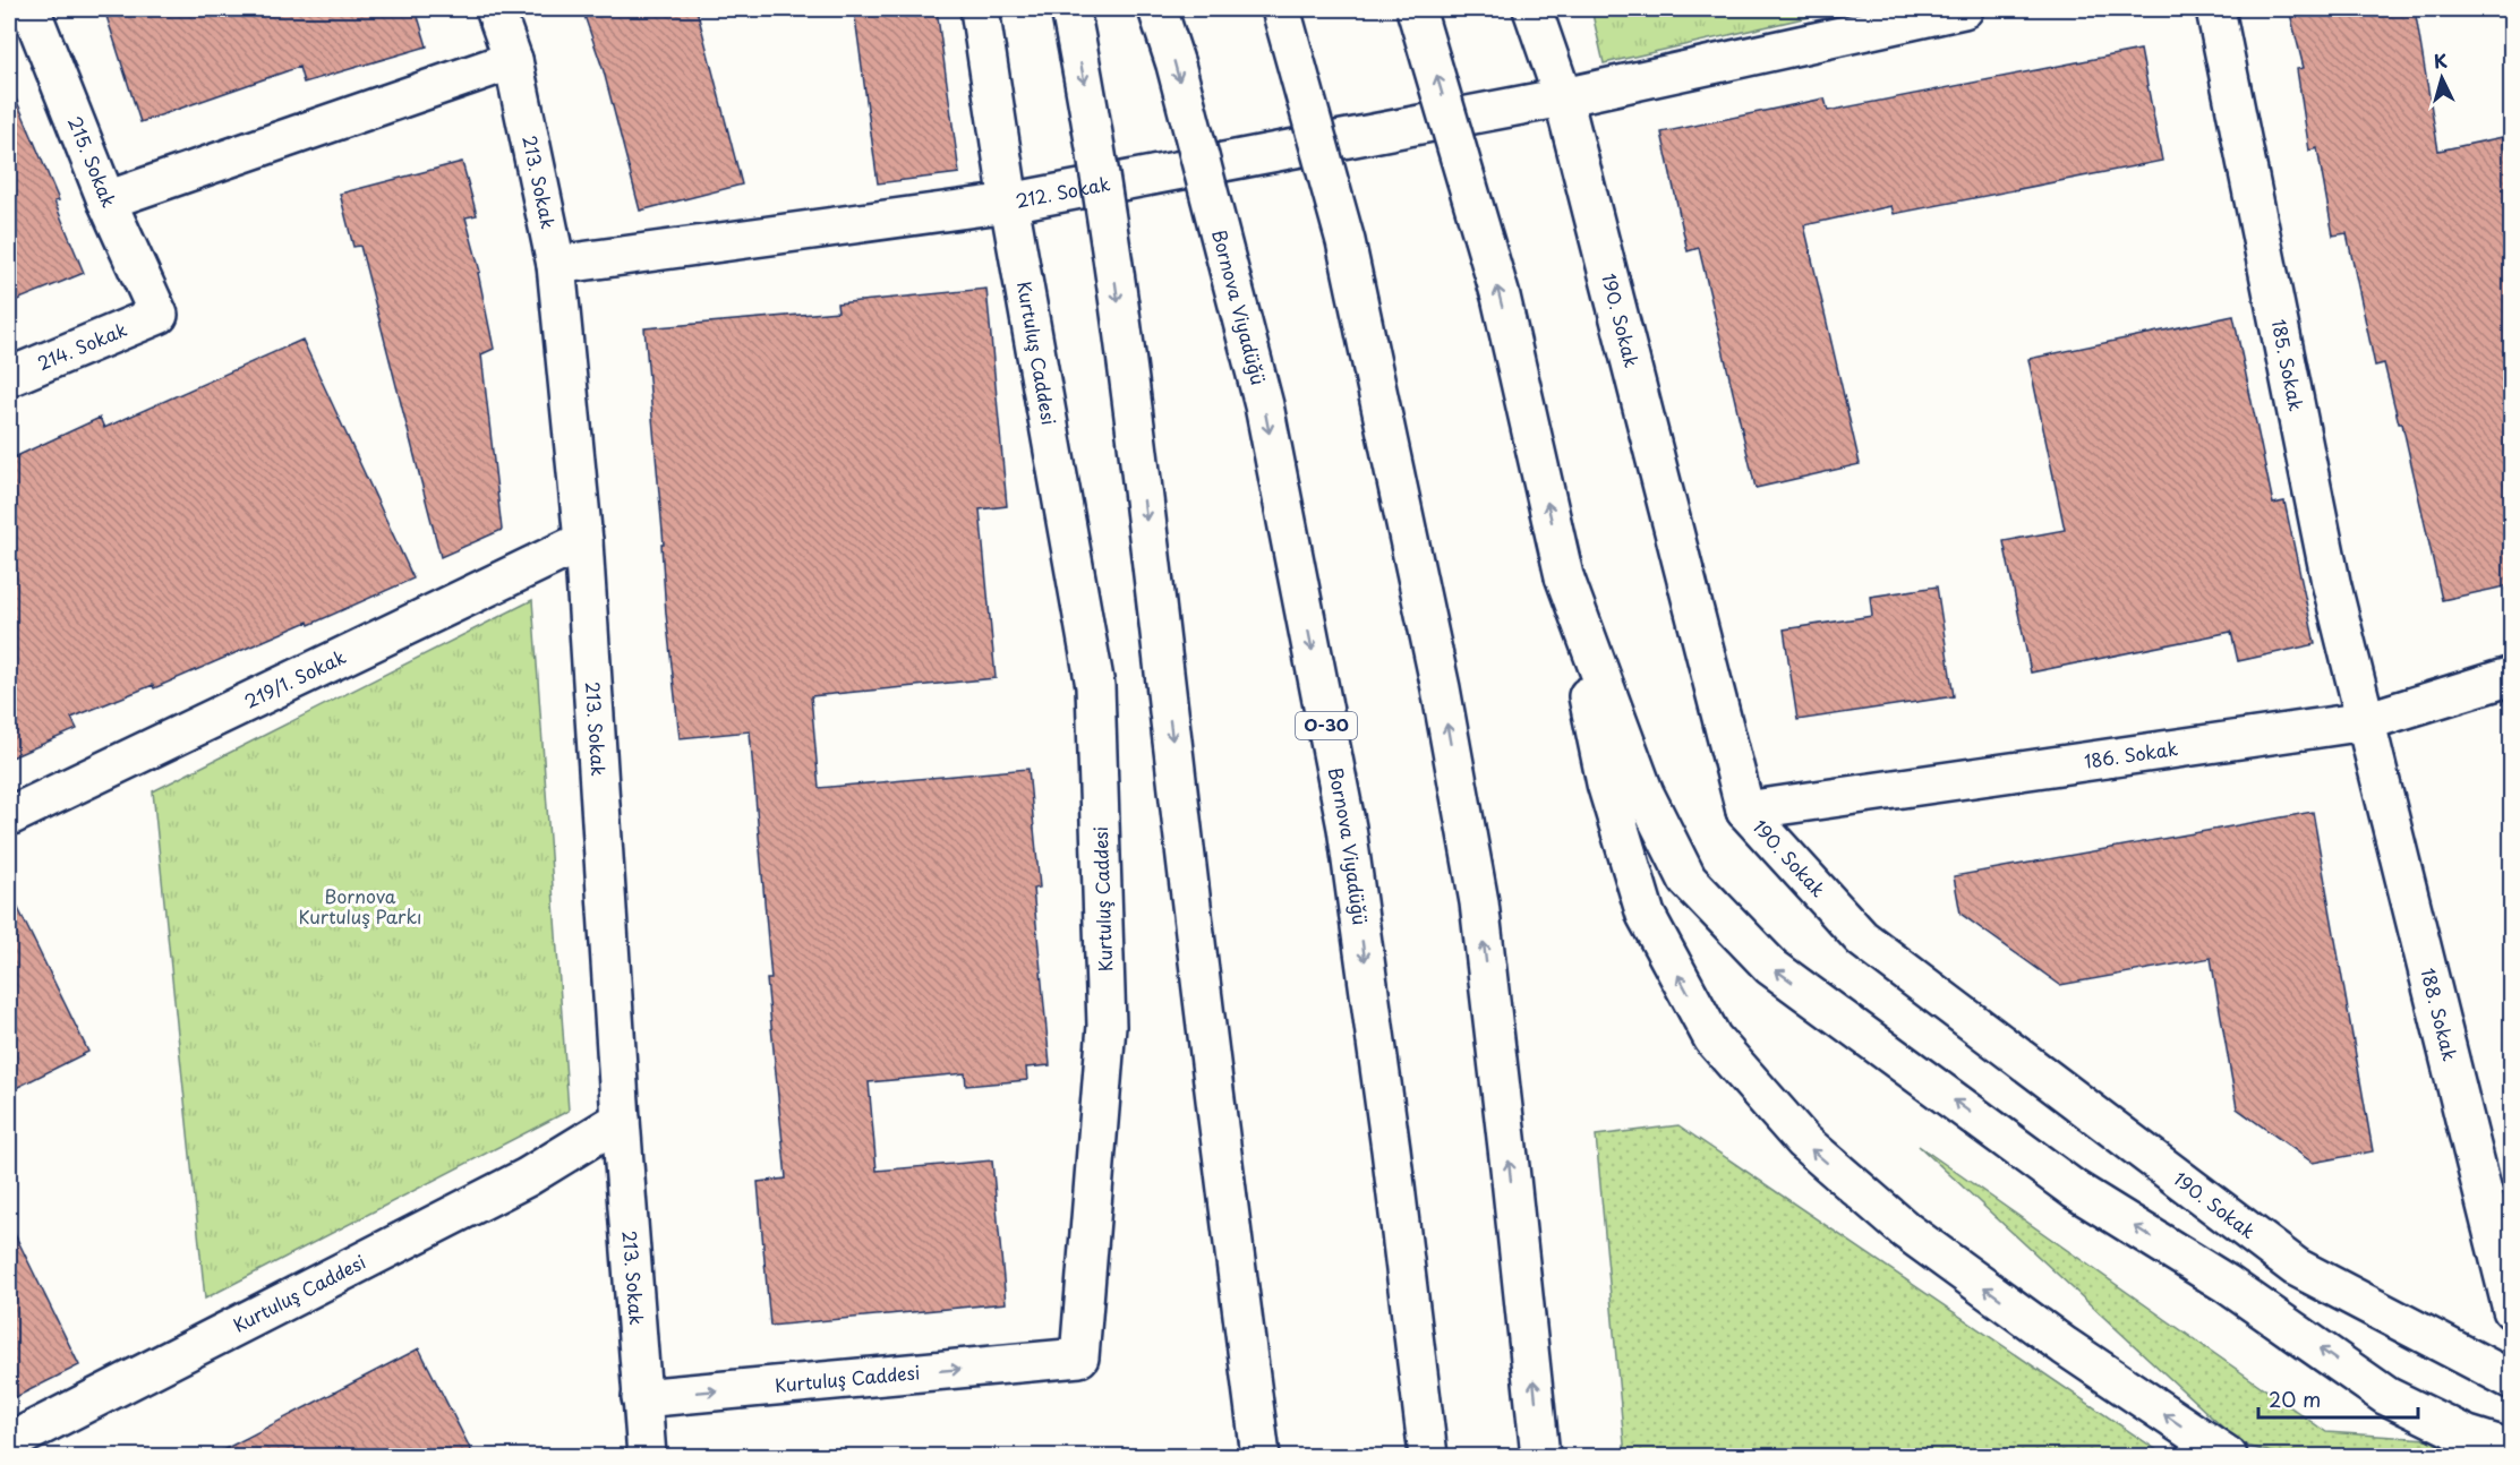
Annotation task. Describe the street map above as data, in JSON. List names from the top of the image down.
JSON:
{
  "streets": {
    "main road": [
      "215. Sokak",
      "213. Sokak",
      "212. Sokak",
      "Bornova Viyadüğü",
      "190. Sokak",
      "214. Sokak",
      "Kurtuluş Caddesi",
      "185. Sokak",
      "219/1. Sokak",
      "O-30",
      "186. Sokak",
      "188. Sokak"
    ]
  },
  "crossings": [
    ["215. Sokak", "214. Sokak"],
    ["213. Sokak", "212. Sokak"],
    ["213. Sokak", "Kurtuluş Caddesi"],
    ["213. Sokak", "219/1. Sokak"],
    ["212. Sokak", "190. Sokak"],
    ["212. Sokak", "Kurtuluş Caddesi"],
    ["190. Sokak", "186. Sokak"],
    ["185. Sokak", "186. Sokak"],
    ["185. Sokak", "188. Sokak"],
    ["186. Sokak", "188. Sokak"]
  ],
  "parks": ["Bornova Kurtuluş Parkı"],
  "scale_bar": "20 m",
  "north": "top"
}
